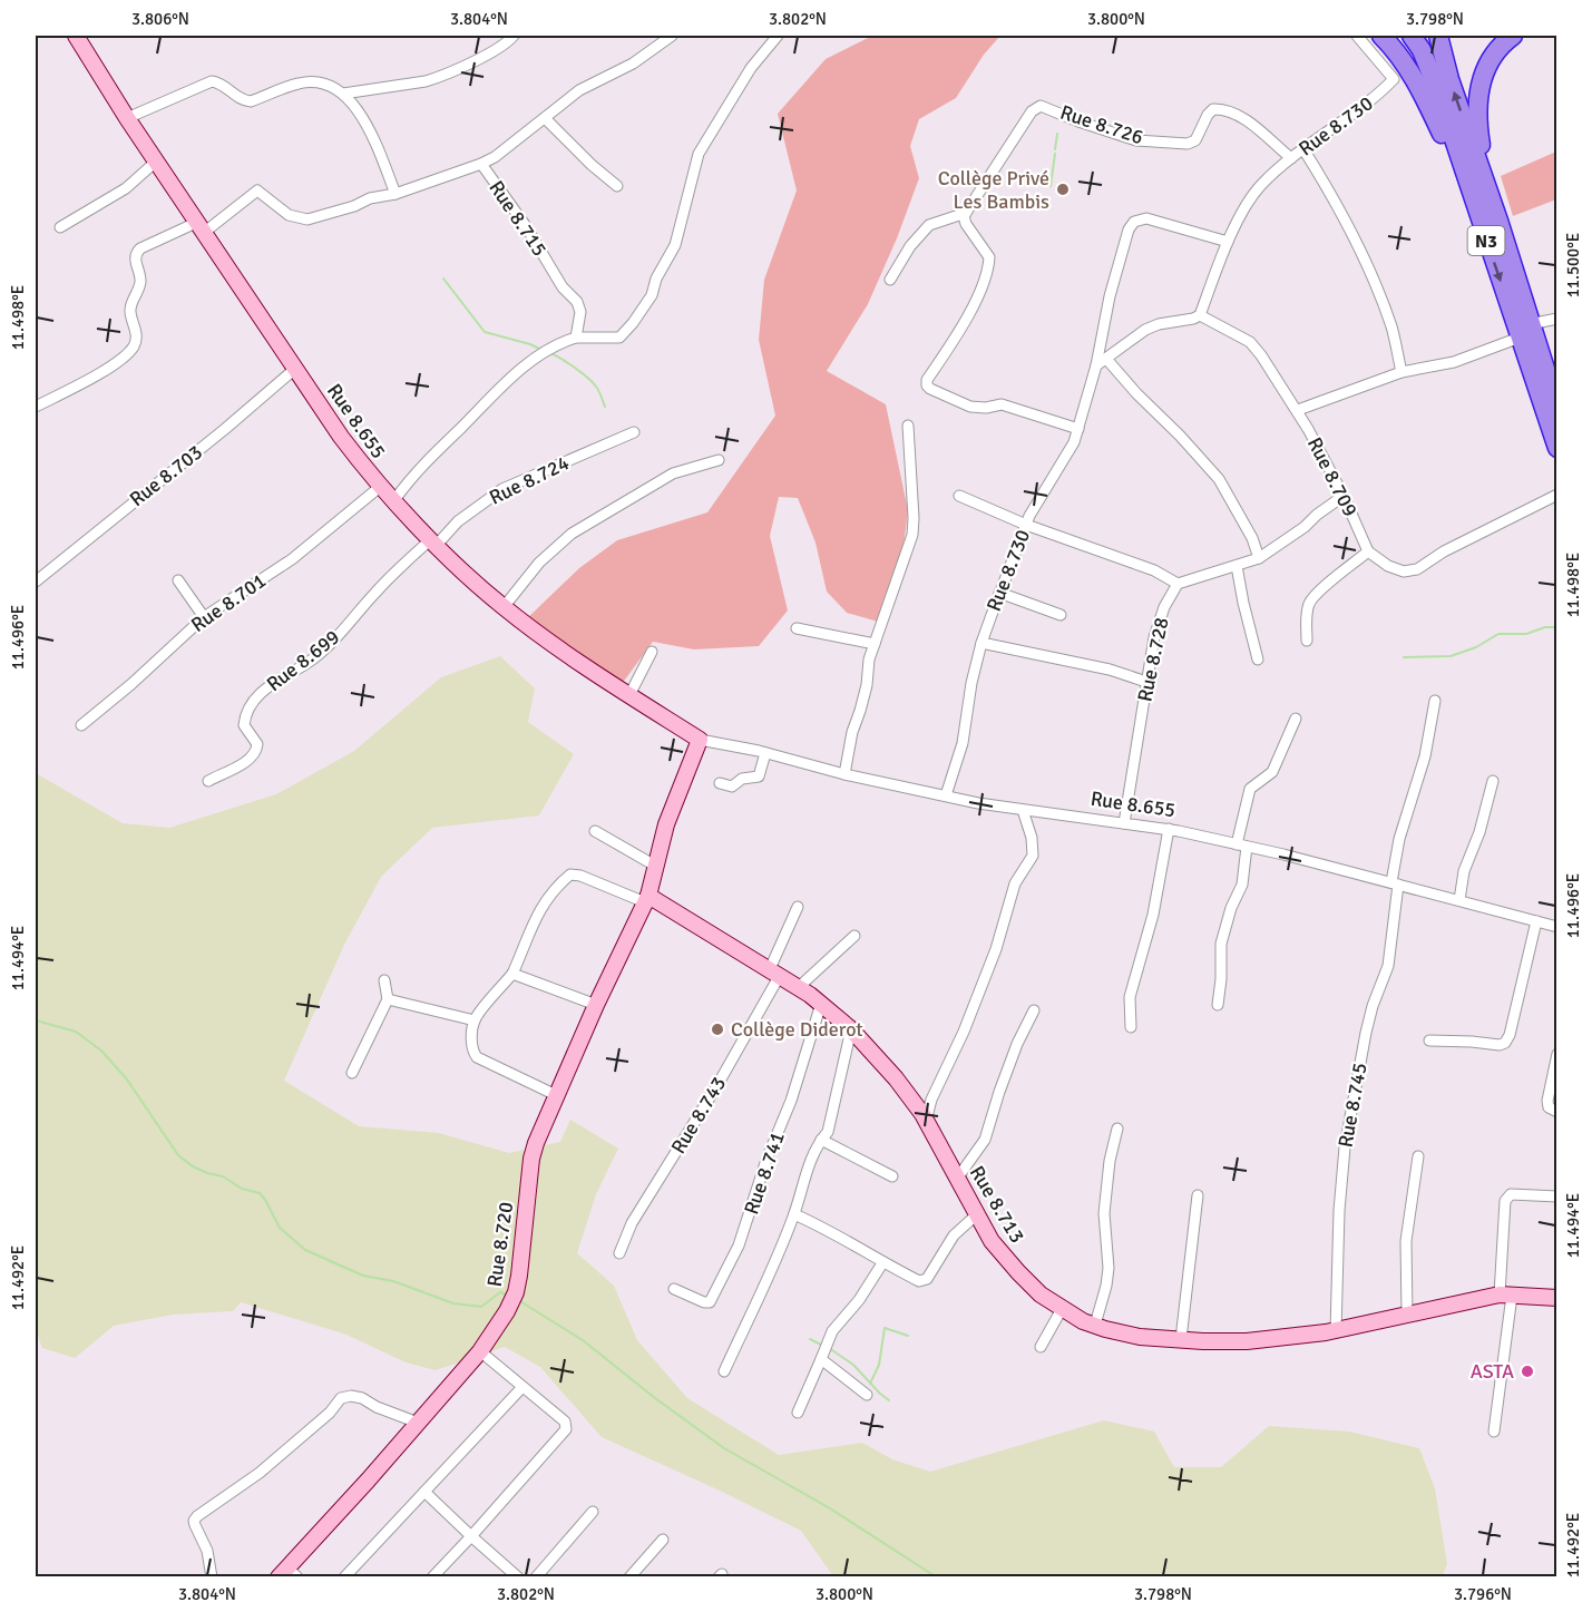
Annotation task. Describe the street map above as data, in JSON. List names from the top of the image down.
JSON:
{
  "streets": {
    "highway": ["N3"],
    "main road": ["Rue 8.655", "Rue 8.713", "Rue 8.720"],
    "street": [
      "Rue 8.726",
      "Rue 8.730",
      "Rue 8.715",
      "Rue 8.703",
      "Rue 8.709",
      "Rue 8.724",
      "Rue 8.701",
      "Rue 8.728",
      "Rue 8.699",
      "Rue 8.745",
      "Rue 8.743",
      "Rue 8.741"
    ]
  },
  "crossings": [
    ["Rue 8.726", "Rue 8.730"],
    ["Rue 8.730", "Rue 8.655"],
    ["Rue 8.730", "Rue 8.709"],
    ["Rue 8.715", "Rue 8.655"],
    ["Rue 8.655", "Rue 8.703"],
    ["Rue 8.655", "Rue 8.724"],
    ["Rue 8.655", "Rue 8.701"],
    ["Rue 8.655", "Rue 8.728"],
    ["Rue 8.655", "Rue 8.699"],
    ["Rue 8.655", "Rue 8.745"],
    ["Rue 8.724", "Rue 8.699"],
    ["Rue 8.745", "Rue 8.713"],
    ["Rue 8.743", "Rue 8.713"],
    ["Rue 8.741", "Rue 8.713"],
    ["Rue 8.713", "Rue 8.720"]
  ],
  "places": ["Collège Privé Les Bambis", "Collège Diderot", "ASTA"],
  "coordinates": [
    "3.806°N",
    "3.804°N",
    "3.802°N",
    "3.800°N",
    "3.798°N",
    "11.500°E",
    "11.498°E",
    "11.496°E",
    "11.494°E",
    "11.492°E",
    "3.796°N"
  ]
}
